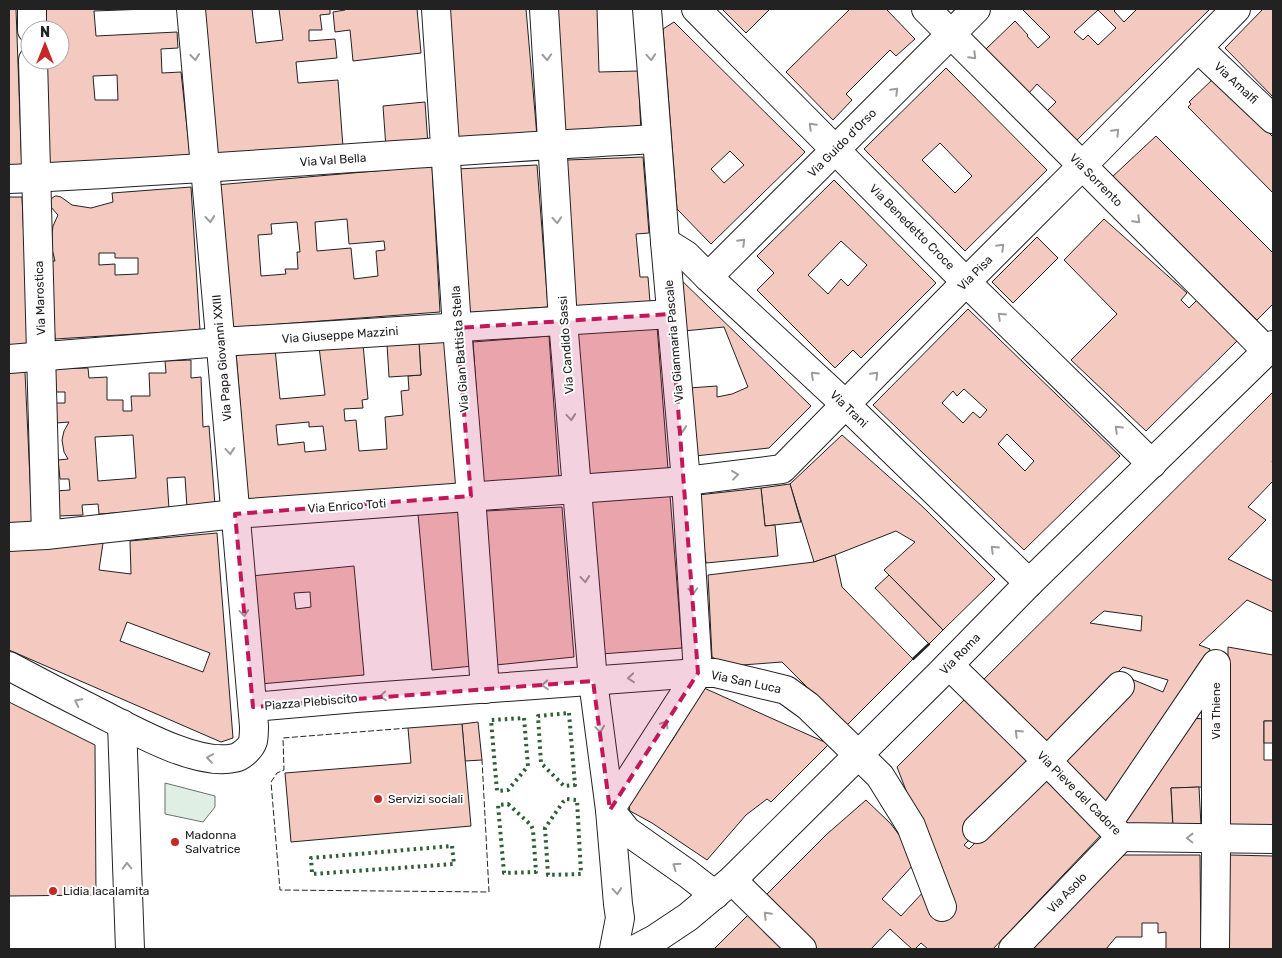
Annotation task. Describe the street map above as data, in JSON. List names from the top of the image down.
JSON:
{
  "streets": {
    "street": [
      "Via Amalfi",
      "Via Guido d'Orso",
      "Via Val Bella",
      "Via Sorrento",
      "Via Benedetto Croce",
      "Via Pisa",
      "Via Marostica",
      "Via Giuseppe Mazzini",
      "Via Gianmaria Pascale",
      "Via Candido Sassi",
      "Via Gian Battista Stella",
      "Via Papa Giovanni XXIII",
      "Via Trani",
      "Via Enrico Toti",
      "Via Roma",
      "Via San Luca",
      "Piazza Plebiscito",
      "Via Thiene",
      "Via Pieve del Cadore",
      "Via Asolo"
    ]
  },
  "crossings": [
    ["Via Amalfi", "Via Pisa"],
    ["Via Guido d'Orso", "Via Sorrento"],
    ["Via Guido d'Orso", "Via Benedetto Croce"],
    ["Via Guido d'Orso", "Via Trani"],
    ["Via Val Bella", "Via Marostica"],
    ["Via Val Bella", "Via Gianmaria Pascale"],
    ["Via Val Bella", "Via Candido Sassi"],
    ["Via Val Bella", "Via Gian Battista Stella"],
    ["Via Val Bella", "Via Papa Giovanni XXIII"],
    ["Via Sorrento", "Via Pisa"],
    ["Via Sorrento", "Via Roma"],
    ["Via Benedetto Croce", "Via Pisa"],
    ["Via Benedetto Croce", "Via Roma"],
    ["Via Pisa", "Via Gianmaria Pascale"],
    ["Via Pisa", "Via Trani"],
    ["Via Pisa", "Via Enrico Toti"],
    ["Via Marostica", "Via Giuseppe Mazzini"],
    ["Via Marostica", "Via Enrico Toti"],
    ["Via Giuseppe Mazzini", "Via Gianmaria Pascale"],
    ["Via Giuseppe Mazzini", "Via Candido Sassi"],
    ["Via Giuseppe Mazzini", "Via Gian Battista Stella"],
    ["Via Giuseppe Mazzini", "Via Papa Giovanni XXIII"],
    ["Via Gianmaria Pascale", "Via Trani"],
    ["Via Gianmaria Pascale", "Via Enrico Toti"],
    ["Via Gianmaria Pascale", "Via San Luca"],
    ["Via Gianmaria Pascale", "Piazza Plebiscito"],
    ["Via Candido Sassi", "Via Enrico Toti"],
    ["Via Candido Sassi", "Piazza Plebiscito"],
    ["Via Gian Battista Stella", "Via Enrico Toti"],
    ["Via Gian Battista Stella", "Piazza Plebiscito"],
    ["Via Papa Giovanni XXIII", "Via Enrico Toti"],
    ["Via Papa Giovanni XXIII", "Piazza Plebiscito"],
    ["Via Trani", "Via Roma"],
    ["Via Roma", "Via San Luca"],
    ["Via Roma", "Via Pieve del Cadore"],
    ["Via San Luca", "Piazza Plebiscito"],
    ["Via Thiene", "Via Pieve del Cadore"],
    ["Via Thiene", "Via Asolo"],
    ["Via Pieve del Cadore", "Via Asolo"]
  ],
  "one_way": [
    "Via Guido d'Orso",
    "Via Sorrento",
    "Via Benedetto Croce",
    "Via Pisa",
    "Via Gianmaria Pascale",
    "Via Candido Sassi",
    "Via Papa Giovanni XXIII",
    "Via Trani",
    "Piazza Plebiscito",
    "Via Pieve del Cadore"
  ],
  "places": ["Servizi sociali", "Madonna Salvatrice", "Lidia lacalamita"],
  "north": "top"
}
